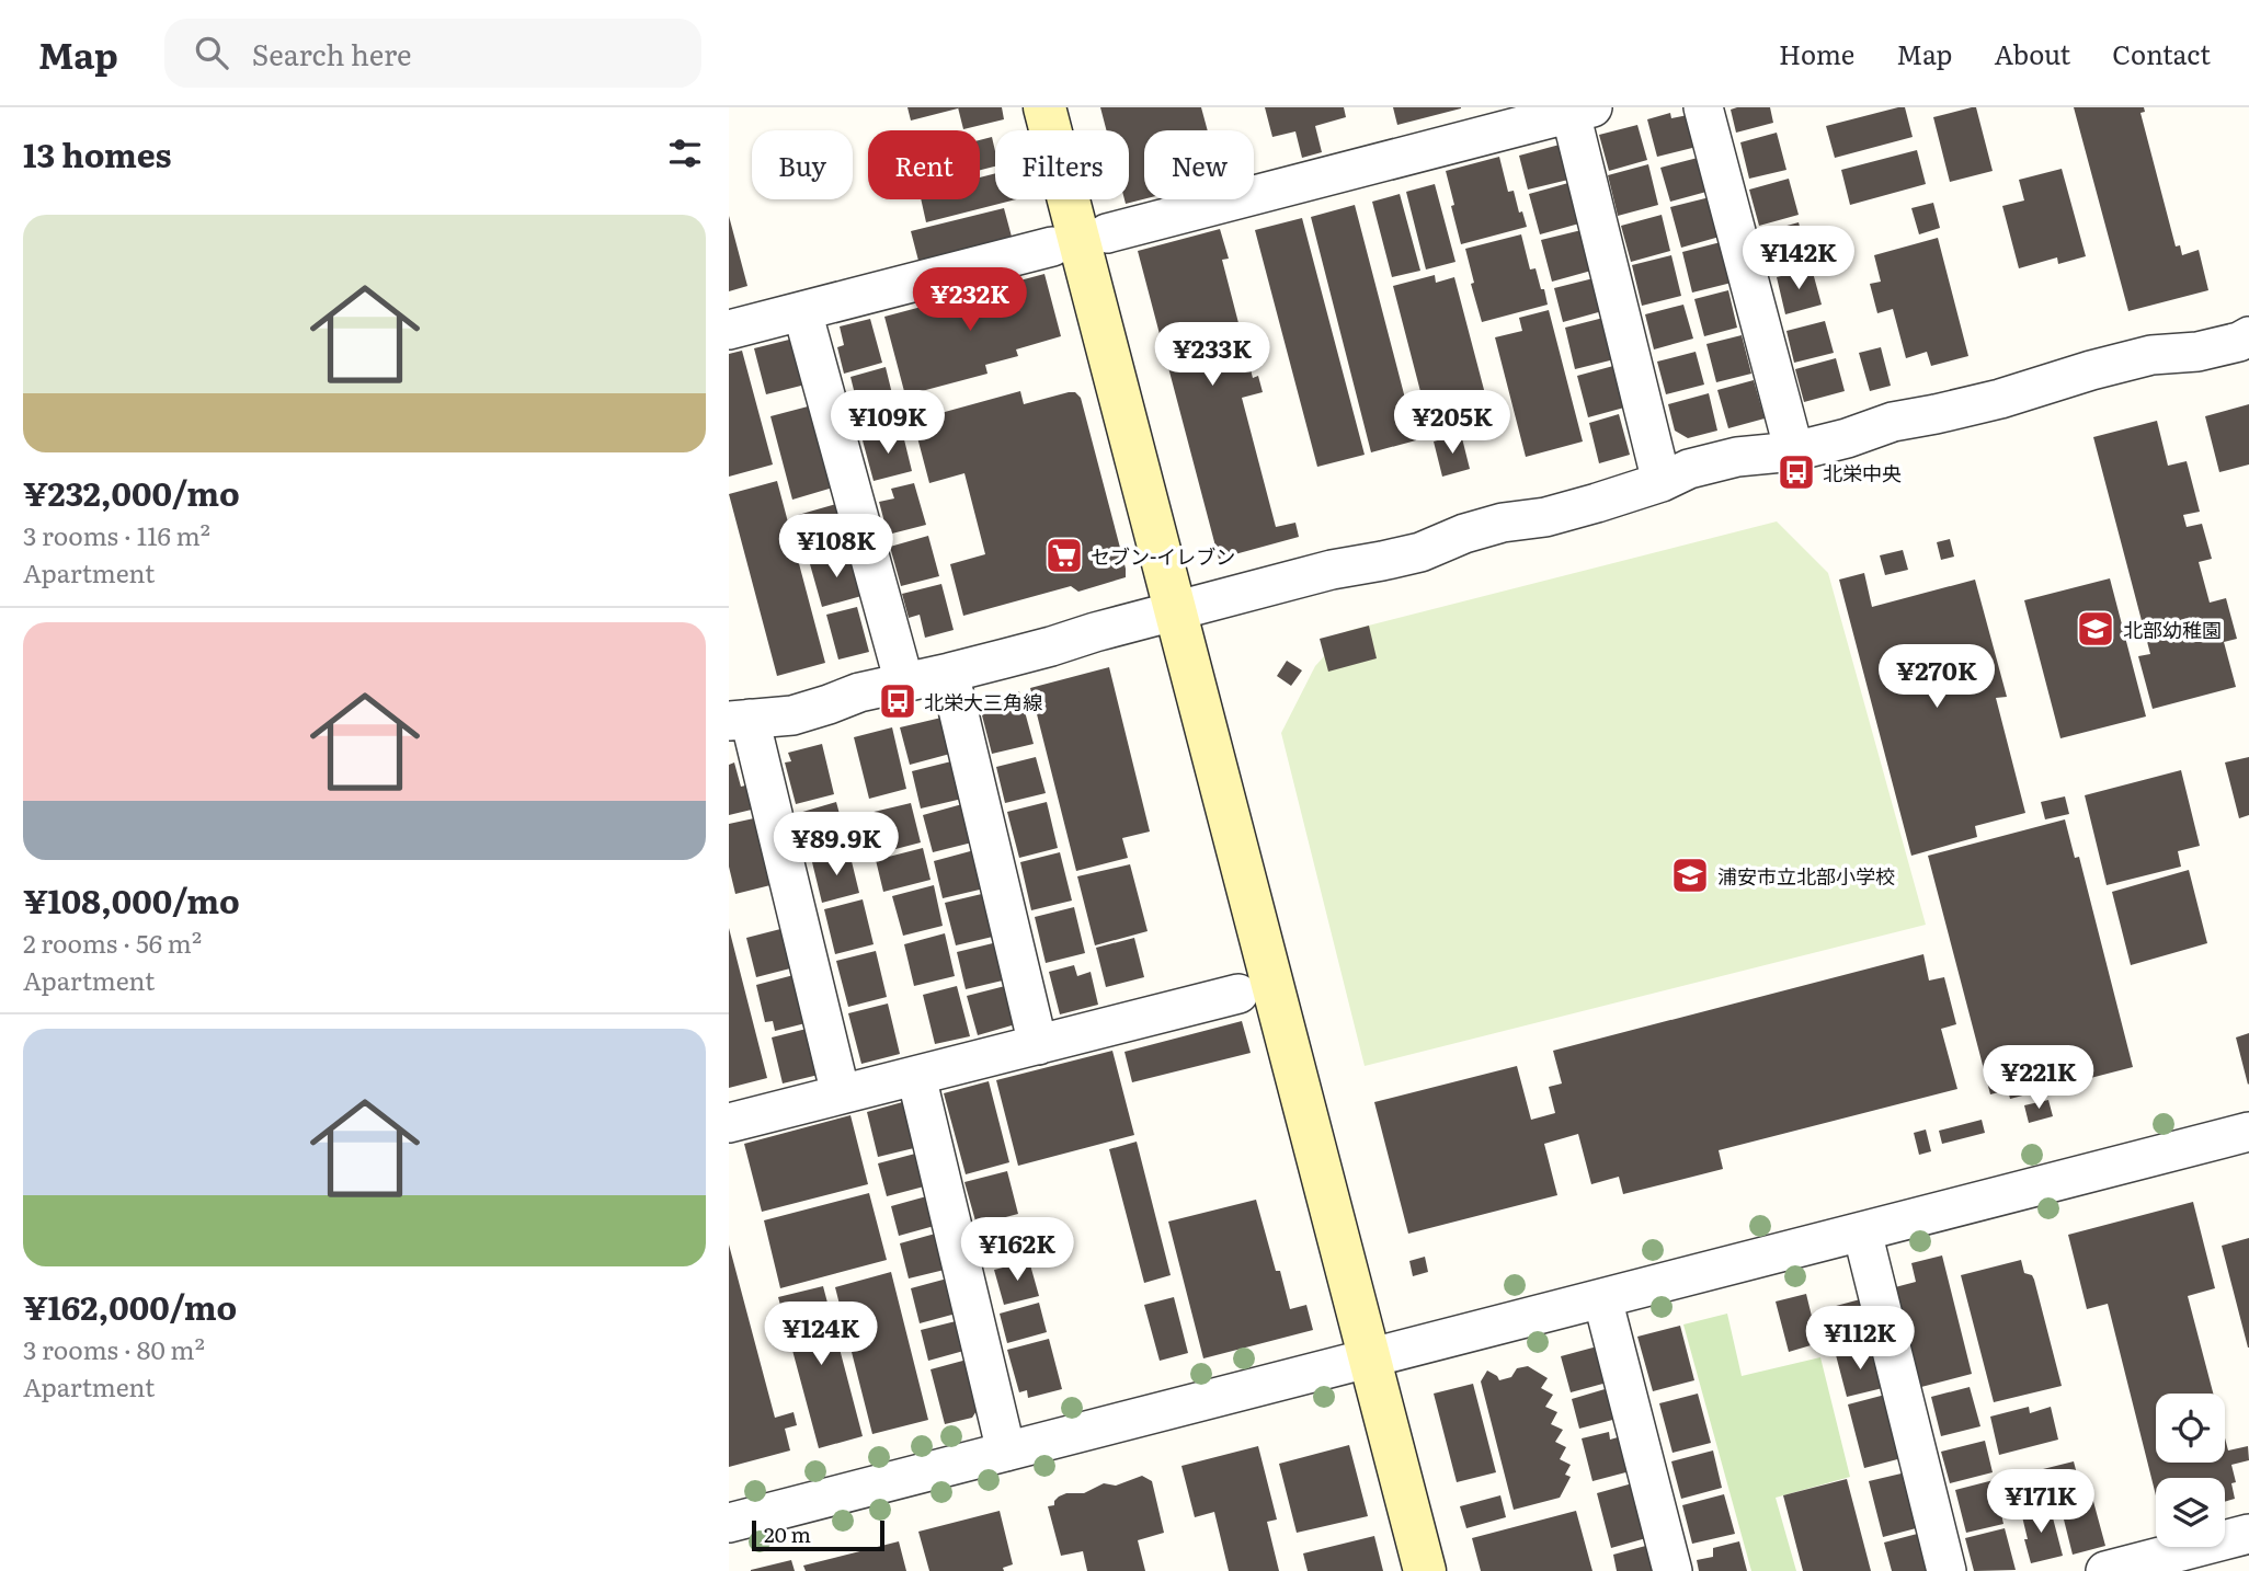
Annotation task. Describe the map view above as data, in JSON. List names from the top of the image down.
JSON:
{
  "places": {
    "bus stop": ["北栄中央", "北栄大三角線"],
    "supermarket": ["セブン-イレブン"],
    "school or university": ["北部幼稚園", "浦安市立北部小学校"]
  },
  "scale_bar": "20 m",
  "page": {
    "header": "Map",
    "search": "Search here",
    "nav": [
      "Home",
      "Map",
      "About",
      "Contact"
    ],
    "heading": "13 homes",
    "chip": [
      "Buy",
      "Rent",
      "Filters",
      "New"
    ],
    "list": [
      {
        "name": "¥232,000/mo",
        "note": "3 rooms · 116 m² · Apartment"
      },
      {
        "name": "¥108,000/mo",
        "note": "2 rooms · 56 m² · Apartment"
      },
      {
        "name": "¥162,000/mo",
        "note": "3 rooms · 80 m² · Apartment"
      }
    ],
    "price": [
      "¥142K",
      "¥232K",
      "¥233K",
      "¥109K",
      "¥205K",
      "¥108K",
      "¥270K",
      "¥89.9K",
      "¥221K",
      "¥162K",
      "¥124K",
      "¥112K",
      "¥171K"
    ],
    "scale": "20 m"
  }
}
